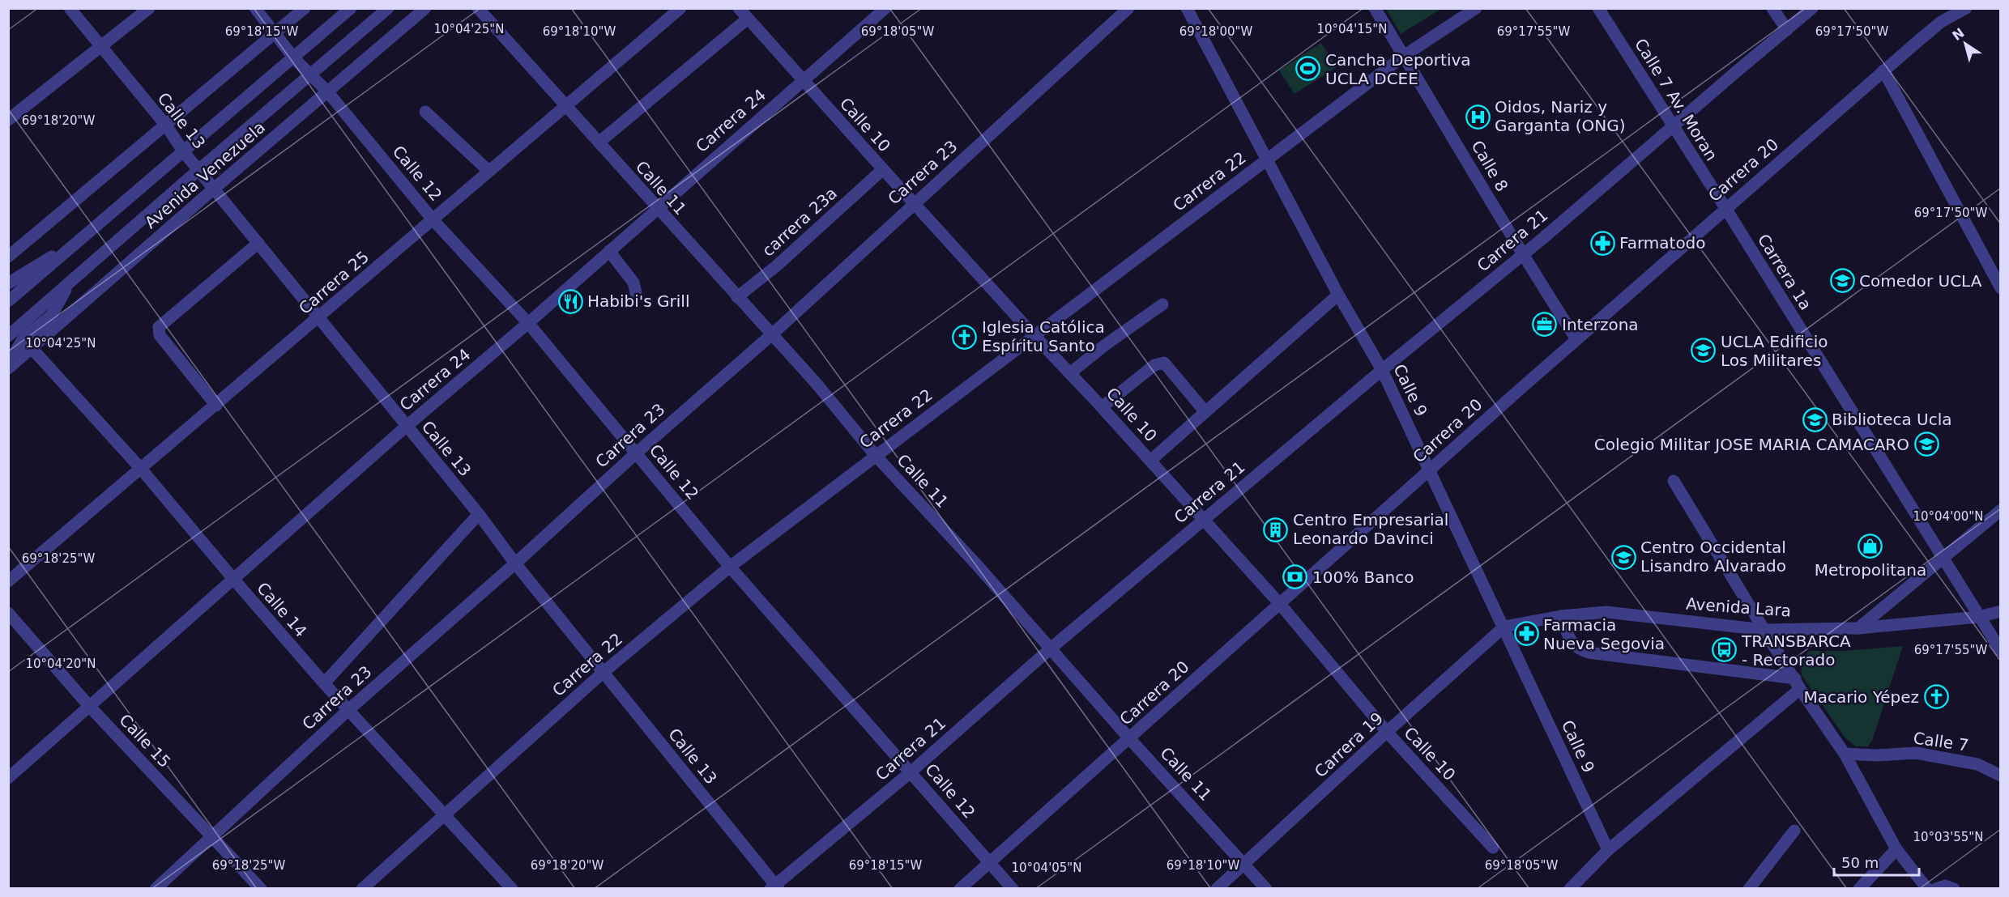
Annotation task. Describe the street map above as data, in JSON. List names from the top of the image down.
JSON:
{
  "streets": {
    "street": [
      "Calle 7 Av. Moran",
      "Calle 13",
      "Carrera 24",
      "Calle 10",
      "Calle 8",
      "Carrera 20",
      "Carrera 23",
      "Calle 12",
      "Avenida Venezuela",
      "Carrera 22",
      "Calle 11",
      "carrera 23a",
      "Carrera 21",
      "Carrera 1a",
      "Carrera 25",
      "Calle 9",
      "Avenida Lara",
      "Calle 14",
      "Calle 15",
      "Calle 7",
      "Carrera 19"
    ]
  },
  "crossings": [
    ["Calle 7 Av. Moran", "Carrera 20"],
    ["Calle 7 Av. Moran", "Carrera 21"],
    ["Calle 7 Av. Moran", "Carrera 1a"],
    ["Calle 13", "Carrera 24"],
    ["Calle 13", "Carrera 23"],
    ["Calle 13", "Avenida Venezuela"],
    ["Calle 13", "Carrera 22"],
    ["Calle 13", "Carrera 21"],
    ["Calle 13", "Carrera 25"],
    ["Carrera 24", "Calle 10"],
    ["Carrera 24", "Calle 12"],
    ["Carrera 24", "Calle 11"],
    ["Carrera 24", "Calle 14"],
    ["Carrera 24", "Calle 15"],
    ["Calle 10", "Carrera 20"],
    ["Calle 10", "Carrera 23"],
    ["Calle 10", "Carrera 22"],
    ["Calle 10", "carrera 23a"],
    ["Calle 10", "Carrera 21"],
    ["Calle 10", "Carrera 19"],
    ["Calle 8", "Carrera 20"],
    ["Calle 8", "Carrera 22"],
    ["Calle 8", "Carrera 21"],
    ["Carrera 20", "Calle 12"],
    ["Carrera 20", "Calle 11"],
    ["Carrera 20", "Carrera 1a"],
    ["Carrera 20", "Calle 9"],
    ["Carrera 23", "Calle 12"],
    ["Carrera 23", "Calle 11"],
    ["Carrera 23", "Calle 14"],
    ["Carrera 23", "Calle 15"],
    ["Calle 12", "Avenida Venezuela"],
    ["Calle 12", "Carrera 22"],
    ["Calle 12", "Carrera 21"],
    ["Calle 12", "Carrera 25"],
    ["Avenida Venezuela", "Calle 14"],
    ["Carrera 22", "Calle 11"],
    ["Carrera 22", "Calle 9"],
    ["Carrera 22", "Calle 14"],
    ["Calle 11", "carrera 23a"],
    ["Calle 11", "Carrera 21"],
    ["Calle 11", "Carrera 25"],
    ["Calle 11", "Carrera 19"],
    ["Carrera 21", "Calle 9"],
    ["Carrera 1a", "Avenida Lara"],
    ["Carrera 25", "Calle 14"],
    ["Calle 9", "Avenida Lara"],
    ["Calle 9", "Carrera 19"],
    ["Avenida Lara", "Carrera 19"]
  ],
  "places": {
    "sports": ["Cancha Deportiva UCLA DCEE"],
    "hospital": ["Oidos, Nariz y Garganta (ONG)"],
    "pharmacy": ["Farmatodo", "Farmacia Nueva Segovia"],
    "school or university": [
      "Comedor UCLA",
      "UCLA Edificio Los Militares",
      "Biblioteca Ucla",
      "Colegio Militar JOSE MARIA CAMACARO",
      "Centro Occidental Lisandro Alvarado"
    ],
    "restaurant": ["Habibi's Grill"],
    "office": ["Interzona"],
    "church": ["Iglesia Católica Espíritu Santo", "Macario Yépez"],
    "building": ["Centro Empresarial Leonardo Davinci"],
    "shop": ["Metropolitana"],
    "bank": ["100% Banco"],
    "bus stop": ["TRANSBARCA - Rectorado"]
  },
  "scale_bar": "50 m",
  "north": "top left",
  "coordinates": [
    "10°04'25\"N",
    "10°04'15\"N",
    "69°18'15\"W",
    "69°18'10\"W",
    "69°18'05\"W",
    "69°18'00\"W",
    "69°17'55\"W",
    "69°17'50\"W",
    "69°18'20\"W",
    "10°04'00\"N",
    "69°18'25\"W",
    "10°04'20\"N",
    "10°03'55\"N",
    "10°04'05\"N"
  ]
}
